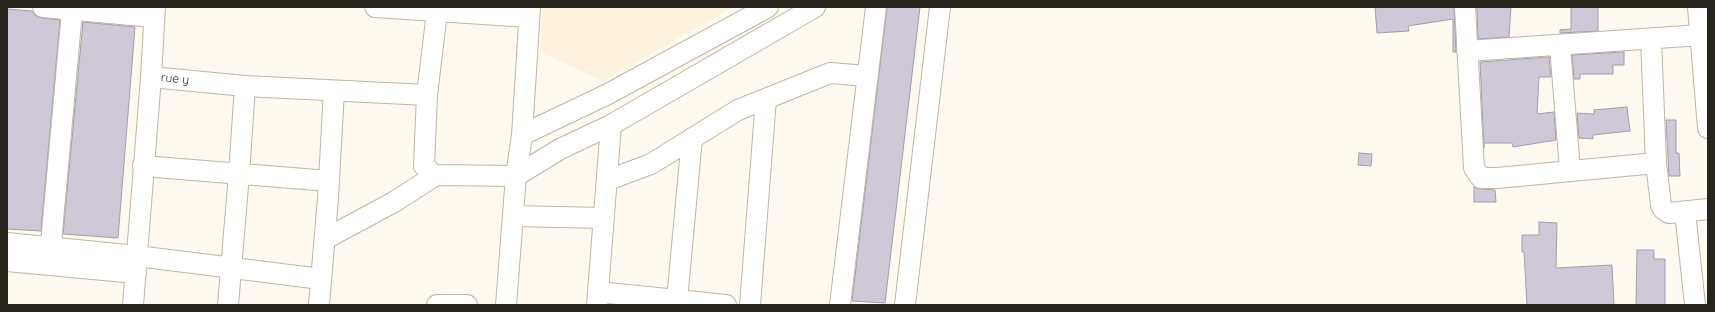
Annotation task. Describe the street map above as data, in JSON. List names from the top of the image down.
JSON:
{
  "streets": {
    "street": ["rue y"]
  }
}
